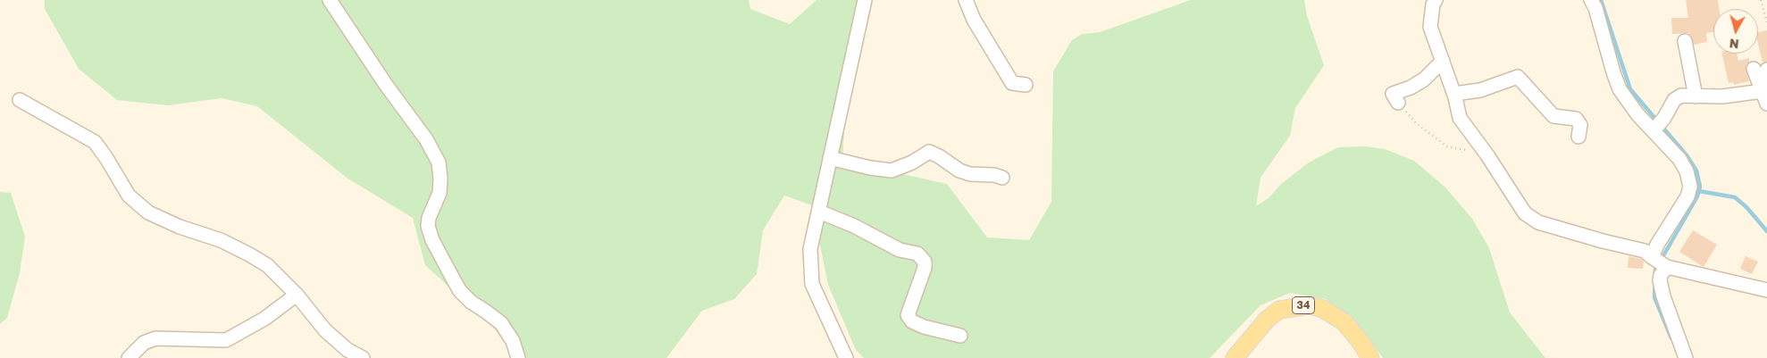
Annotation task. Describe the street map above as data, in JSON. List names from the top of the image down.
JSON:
{
  "streets": {
    "main road": ["34"]
  },
  "north": "bottom"
}
